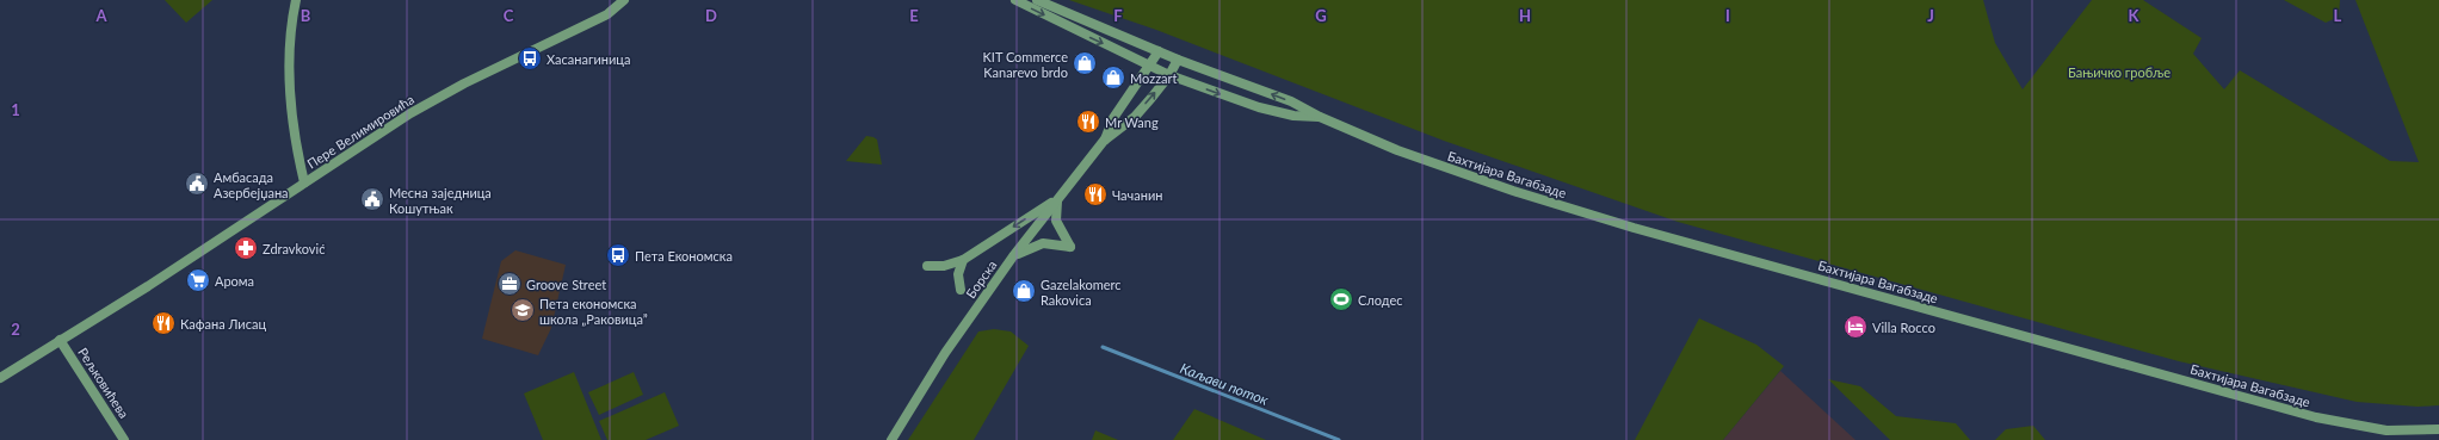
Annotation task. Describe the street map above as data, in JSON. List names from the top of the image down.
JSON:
{
  "streets": {
    "main road": [
      "Пере Велимировића",
      "Бахтијара Вагабзаде",
      "Борска",
      "Рељковићева"
    ]
  },
  "crossings": [
    ["Пере Велимировића", "Рељковићева"],
    ["Бахтијара Вагабзаде", "Борска"]
  ],
  "water": ["Каљави поток"],
  "parks": ["Бањичко гробље"],
  "places": {
    "bus stop": ["Хасанагиница", "Пета Економска"],
    "shop": ["KIT Commerce Kanarevo brdo", "Mozzart", "Gazelakomerc Rakovica"],
    "restaurant": ["Mr Wang", "Чачанин", "Кафана Лисац"],
    "public building": ["Амбасада Азербејџана", "Месна заједница Кошутњак"],
    "pharmacy": ["Zdravković"],
    "supermarket": ["Арома"],
    "office": ["Groove Street"],
    "sports": ["Слодес"],
    "school or university": ["Пета економска школа „Раковица”"],
    "hotel": ["Villa Rocco"]
  },
  "grid": {
    "columns": [
      "A",
      "B",
      "C",
      "D",
      "E",
      "F",
      "G",
      "H",
      "I",
      "J",
      "K",
      "L"
    ],
    "rows": ["1", "2"]
  }
}
